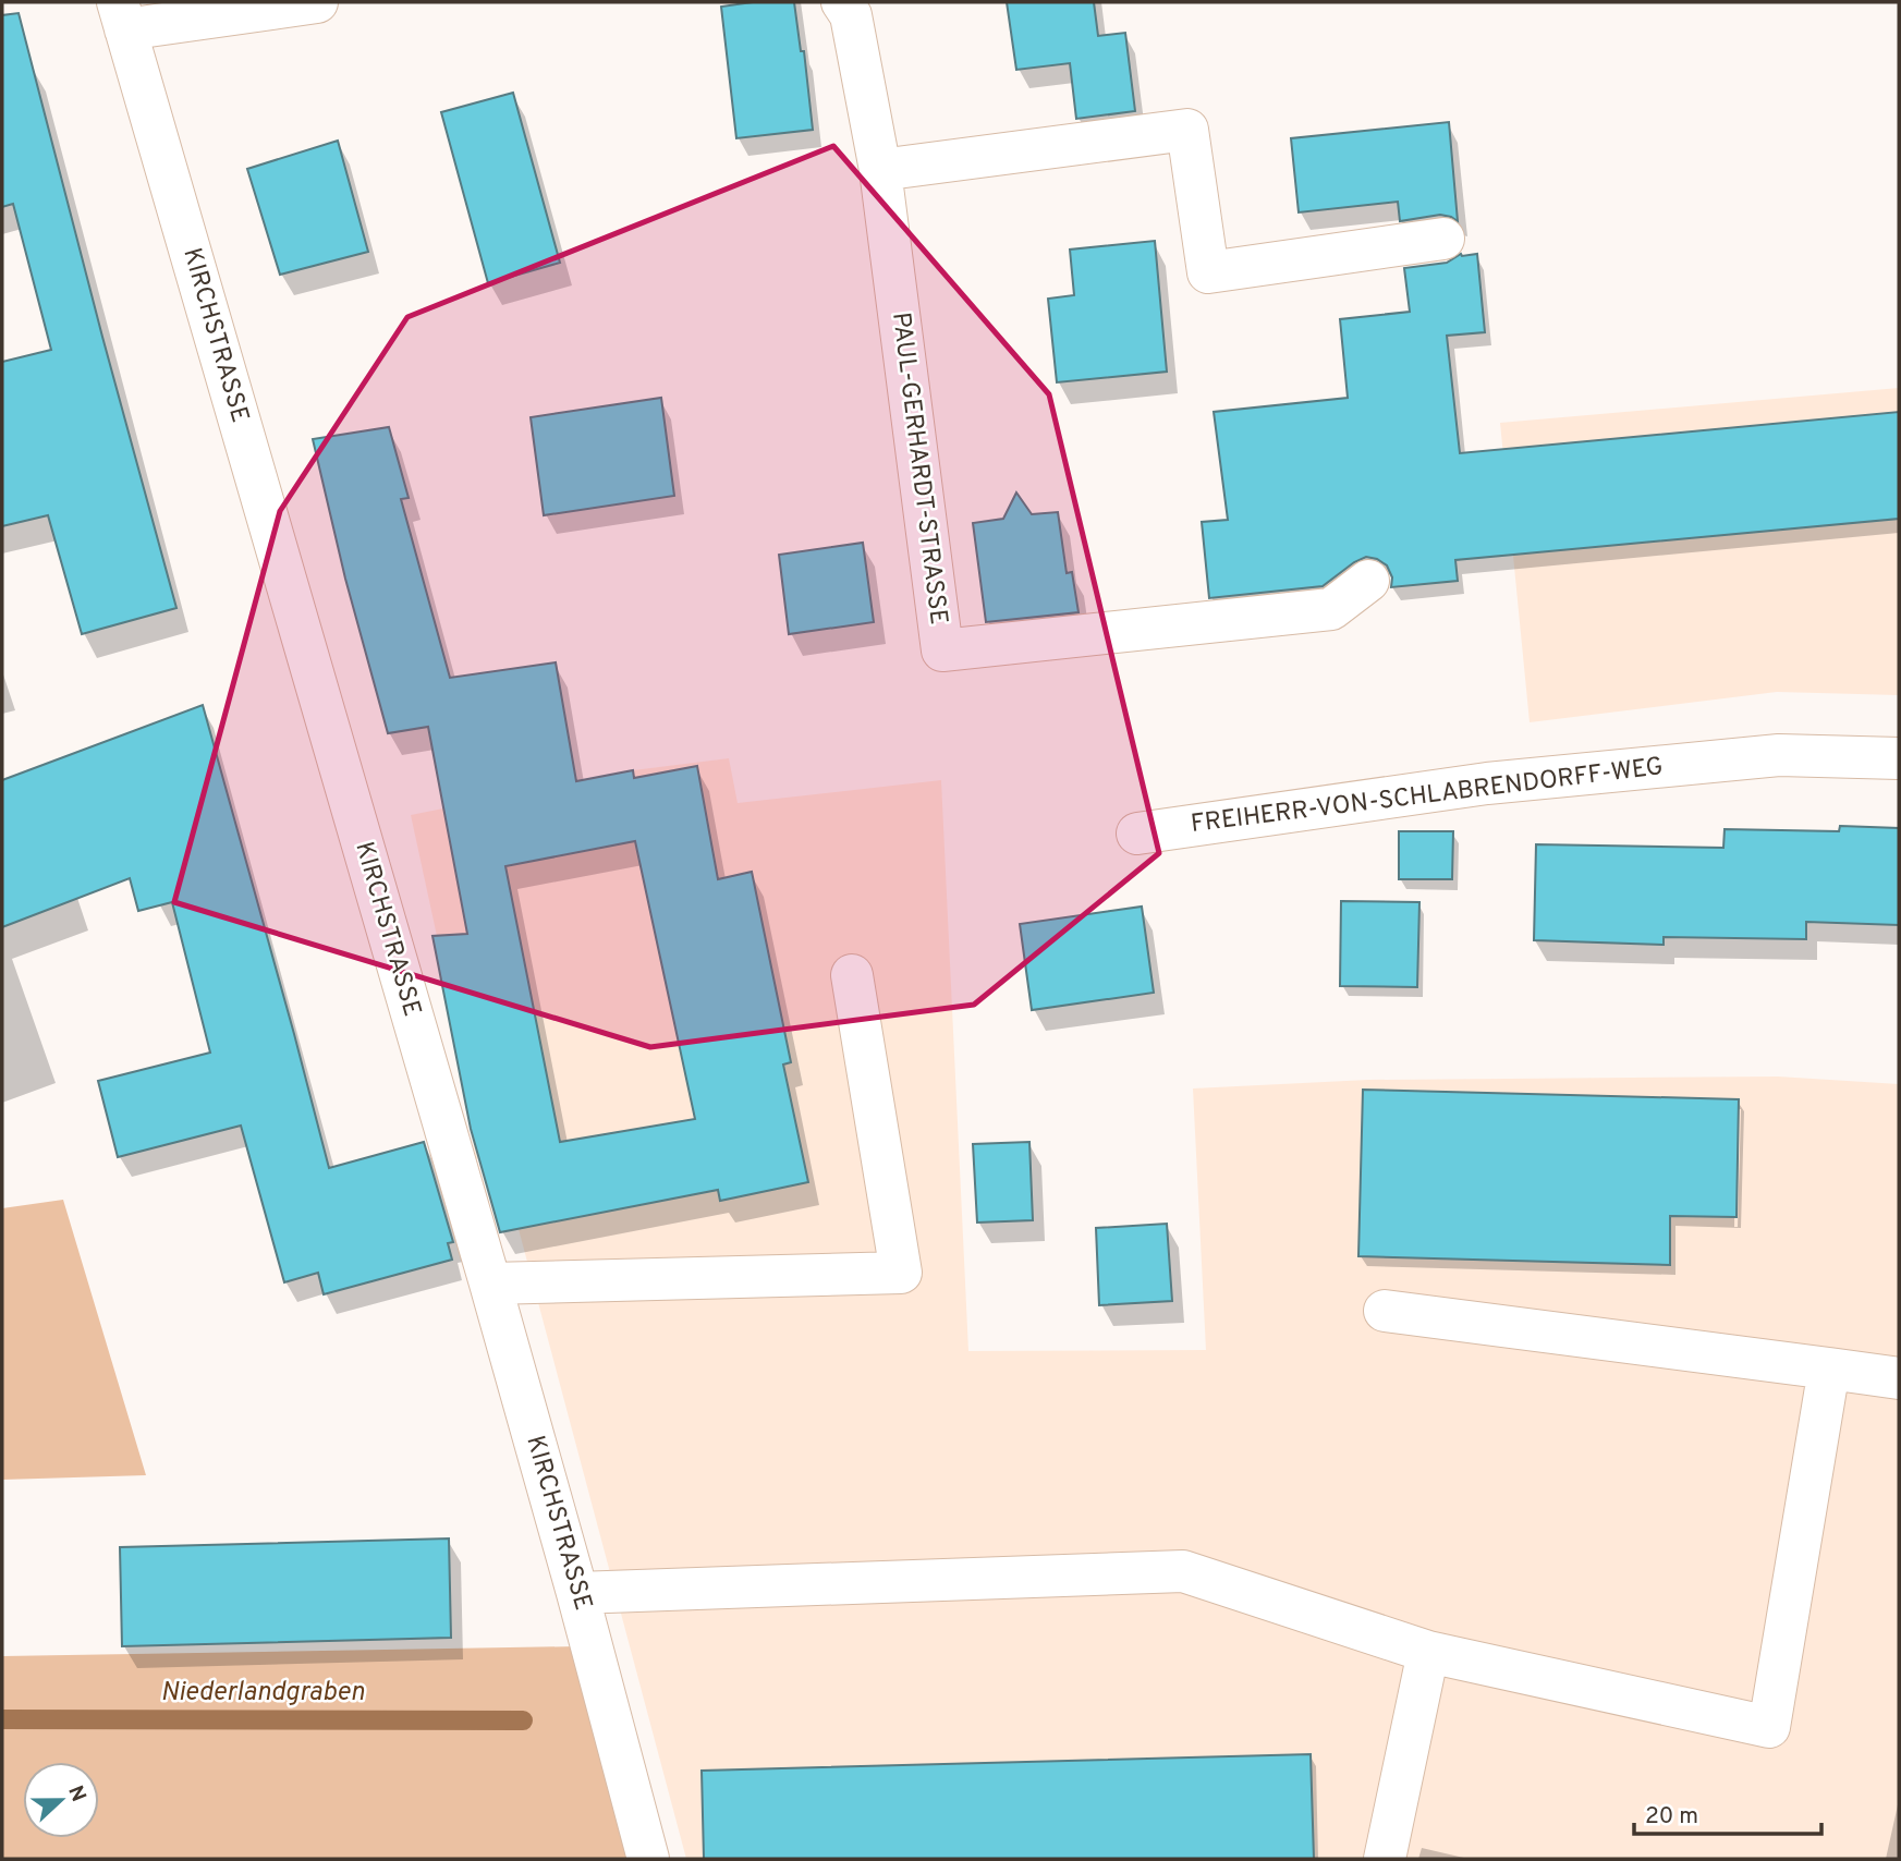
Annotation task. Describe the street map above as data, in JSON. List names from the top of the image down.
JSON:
{
  "streets": {
    "street": ["KIRCHSTRASSE", "PAUL-GERHARDT-STRASSE", "FREIHERR-VON-SCHLABRENDORFF-WEG"]
  },
  "water": ["Niederlandgraben"],
  "scale_bar": "20 m",
  "north": "right"
}
